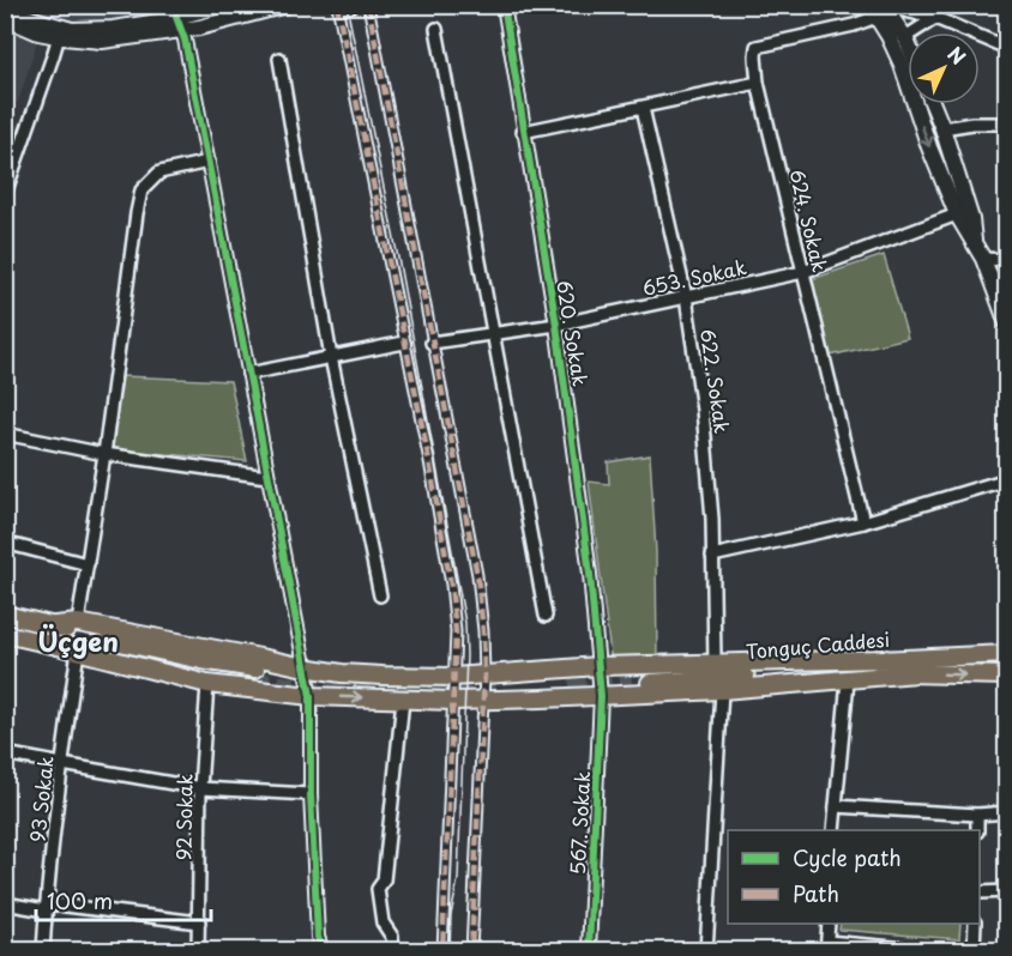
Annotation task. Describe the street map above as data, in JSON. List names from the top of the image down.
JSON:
{
  "streets": {
    "main road": ["Tonguç Caddesi"],
    "street": [
      "624. Sokak",
      "653. Sokak",
      "620. Sokak",
      "622. Sokak",
      "93 Sokak",
      "92 Sokak",
      "567. Sokak"
    ]
  },
  "crossings": [
    ["624. Sokak", "653. Sokak"],
    ["653. Sokak", "620. Sokak"],
    ["653. Sokak", "622. Sokak"],
    ["620. Sokak", "567. Sokak"]
  ],
  "districts": ["Üçgen"],
  "legend": ["Cycle path", "Path"],
  "scale_bar": "100 m",
  "north": "top right"
}
